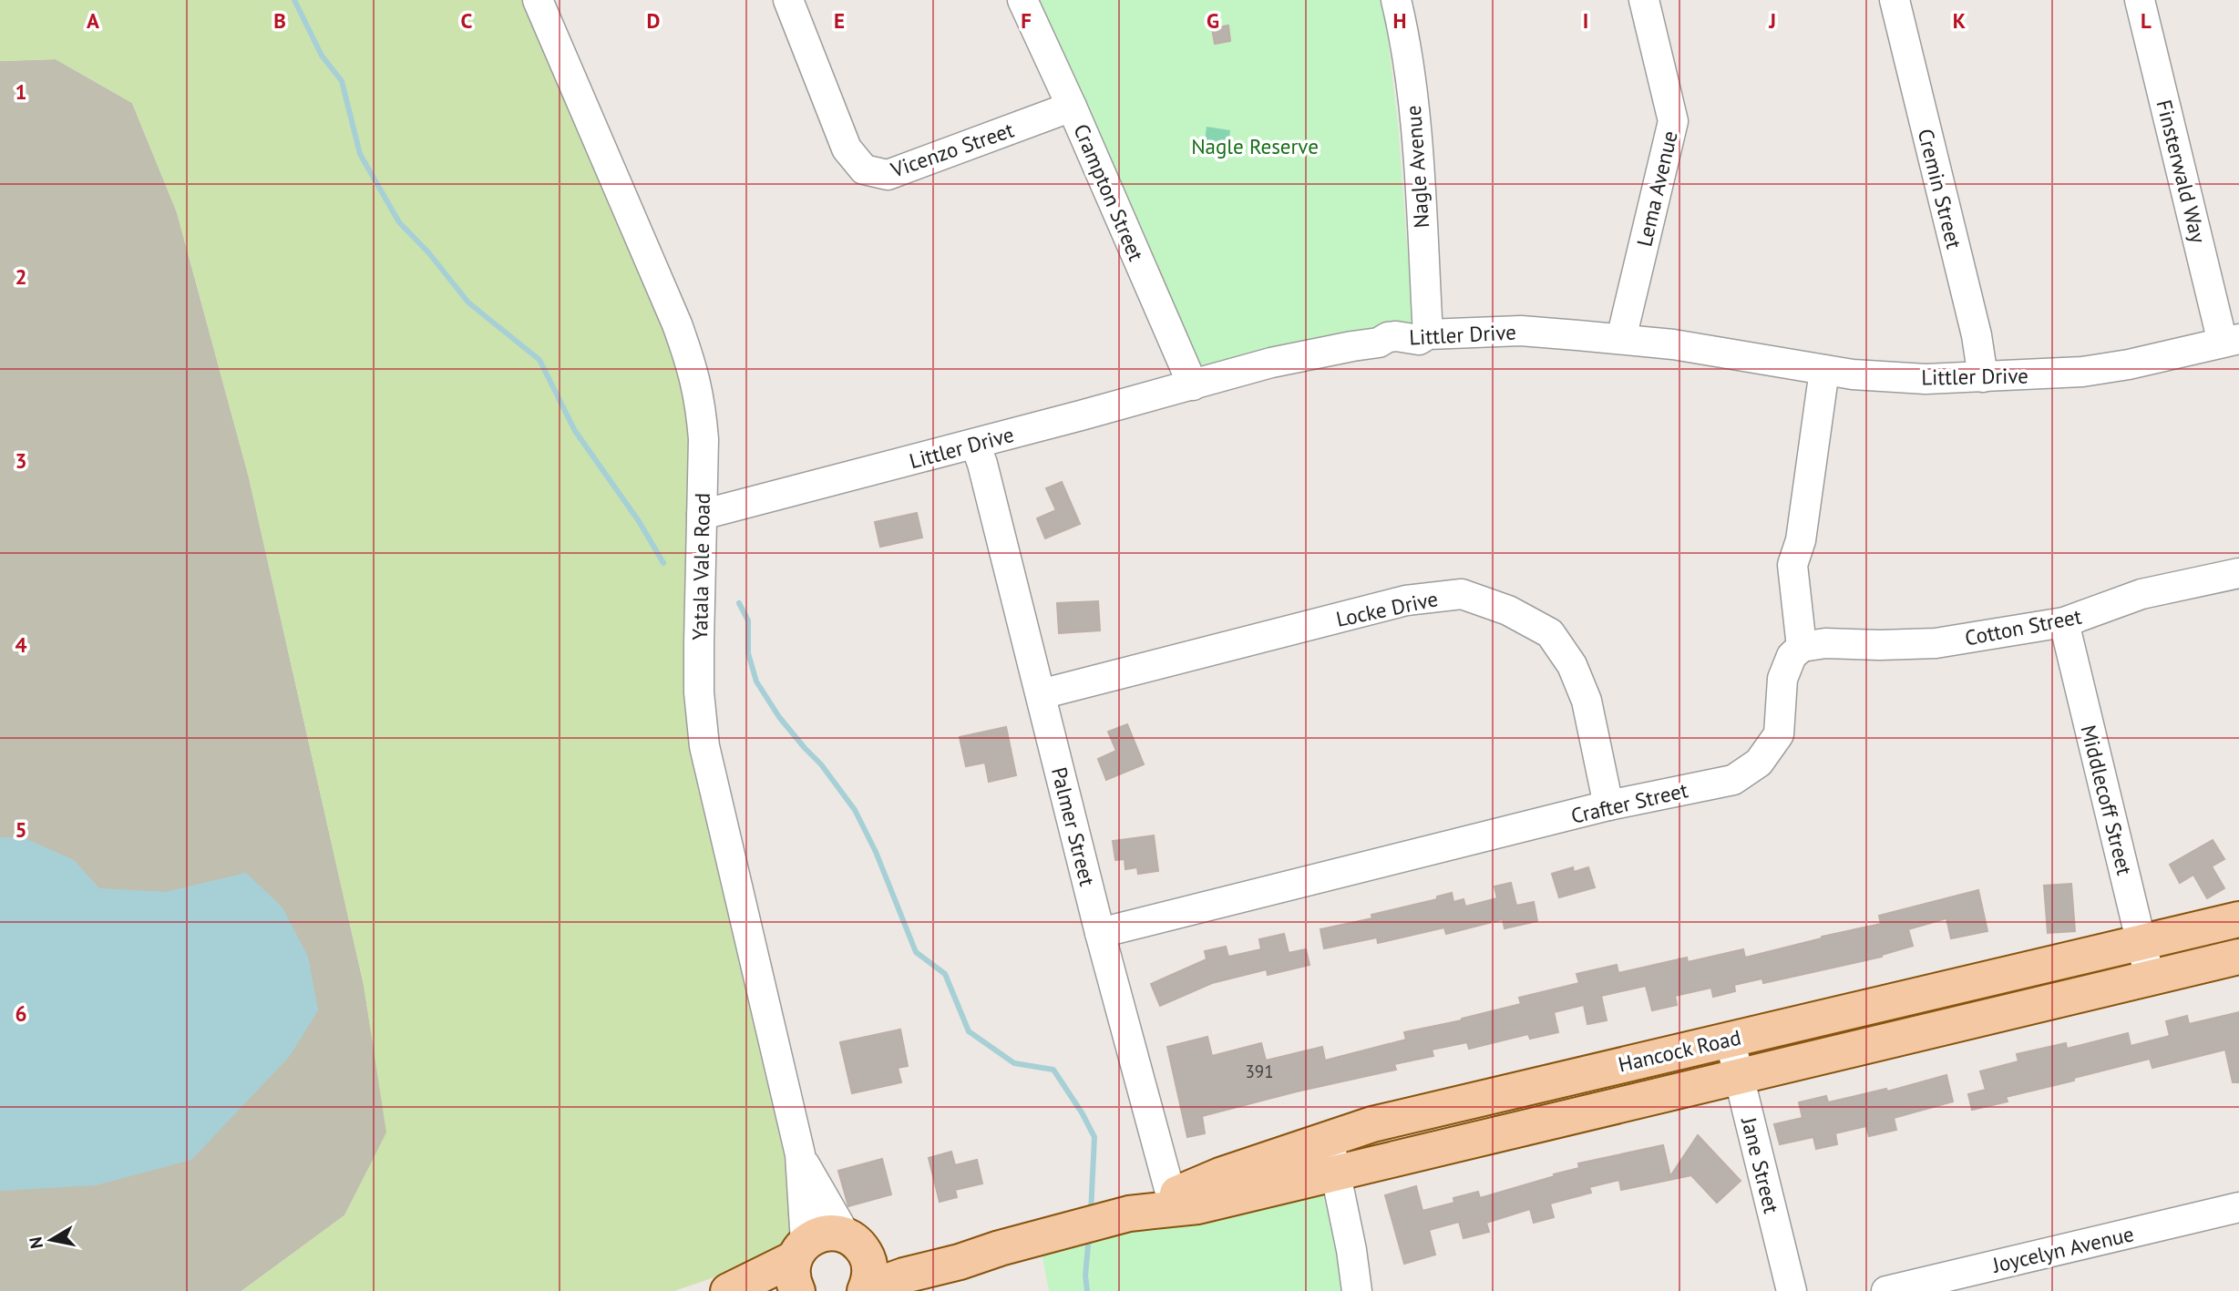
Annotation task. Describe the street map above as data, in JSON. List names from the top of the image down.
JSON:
{
  "streets": {
    "main road": ["Hancock Road"],
    "street": [
      "Vicenzo Street",
      "Nagle Avenue",
      "Finsterwald Way",
      "Lema Avenue",
      "Cremin Street",
      "Crampton Street",
      "Littler Drive",
      "Yatala Vale Road",
      "Locke Drive",
      "Cotton Street",
      "Middlecoff Street",
      "Crafter Street",
      "Palmer Street",
      "Jane Street",
      "Joycelyn Avenue"
    ]
  },
  "crossings": [
    ["Vicenzo Street", "Crampton Street"],
    ["Nagle Avenue", "Littler Drive"],
    ["Finsterwald Way", "Littler Drive"],
    ["Lema Avenue", "Littler Drive"],
    ["Cremin Street", "Littler Drive"],
    ["Crampton Street", "Littler Drive"],
    ["Littler Drive", "Yatala Vale Road"],
    ["Littler Drive", "Palmer Street"],
    ["Yatala Vale Road", "Hancock Road"],
    ["Locke Drive", "Crafter Street"],
    ["Locke Drive", "Palmer Street"],
    ["Cotton Street", "Middlecoff Street"],
    ["Cotton Street", "Crafter Street"],
    ["Middlecoff Street", "Hancock Road"],
    ["Crafter Street", "Palmer Street"],
    ["Palmer Street", "Hancock Road"],
    ["Hancock Road", "Jane Street"]
  ],
  "parks": ["Nagle Reserve"],
  "house_numbers": ["391"],
  "north": "left",
  "grid": {
    "columns": [
      "A",
      "B",
      "C",
      "D",
      "E",
      "F",
      "G",
      "H",
      "I",
      "J",
      "K",
      "L"
    ],
    "rows": [
      "1",
      "2",
      "3",
      "4",
      "5",
      "6"
    ]
  }
}
